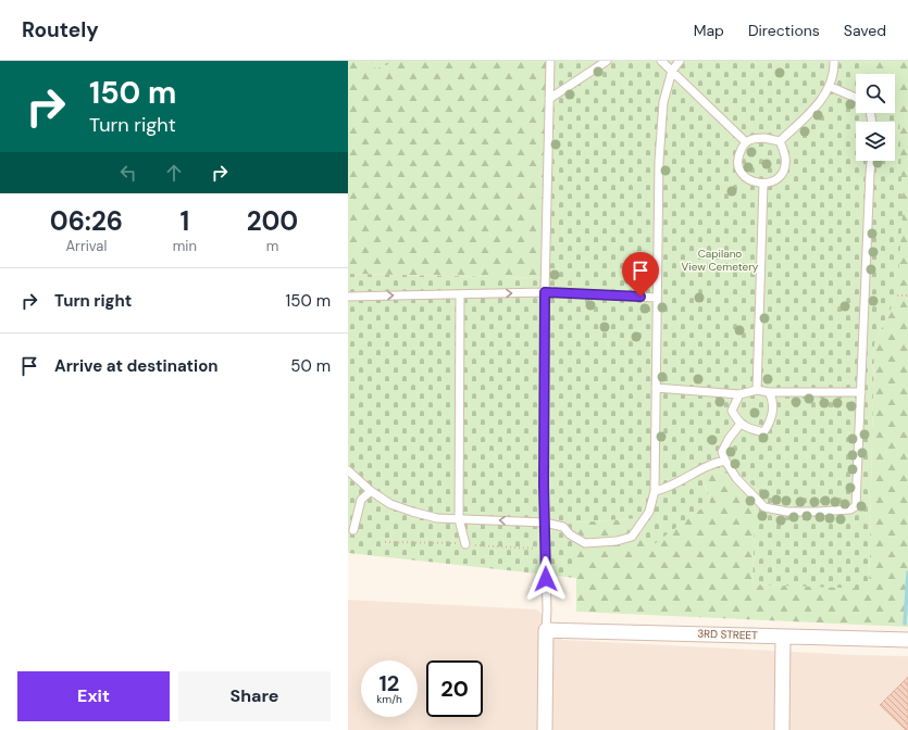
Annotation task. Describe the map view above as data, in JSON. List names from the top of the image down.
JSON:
{
  "streets": {
    "street": ["3RD STREET"]
  },
  "parks": ["Capilano View Cemetery"],
  "page": {
    "header": "Routely",
    "nav": ["Map", "Directions", "Saved"],
    "turn": ["150 m", "Turn right"],
    "eta": [
      "06:26",
      "Arrival",
      "1",
      "min",
      "200",
      "m"
    ],
    "list": [
      {
        "name": "Turn right",
        "value": "150 m"
      },
      {
        "name": "Arrive at destination",
        "value": "50 m"
      }
    ],
    "speed": "12 km/h",
    "limit": "20",
    "buttons": ["Exit", "Share"]
  }
}
